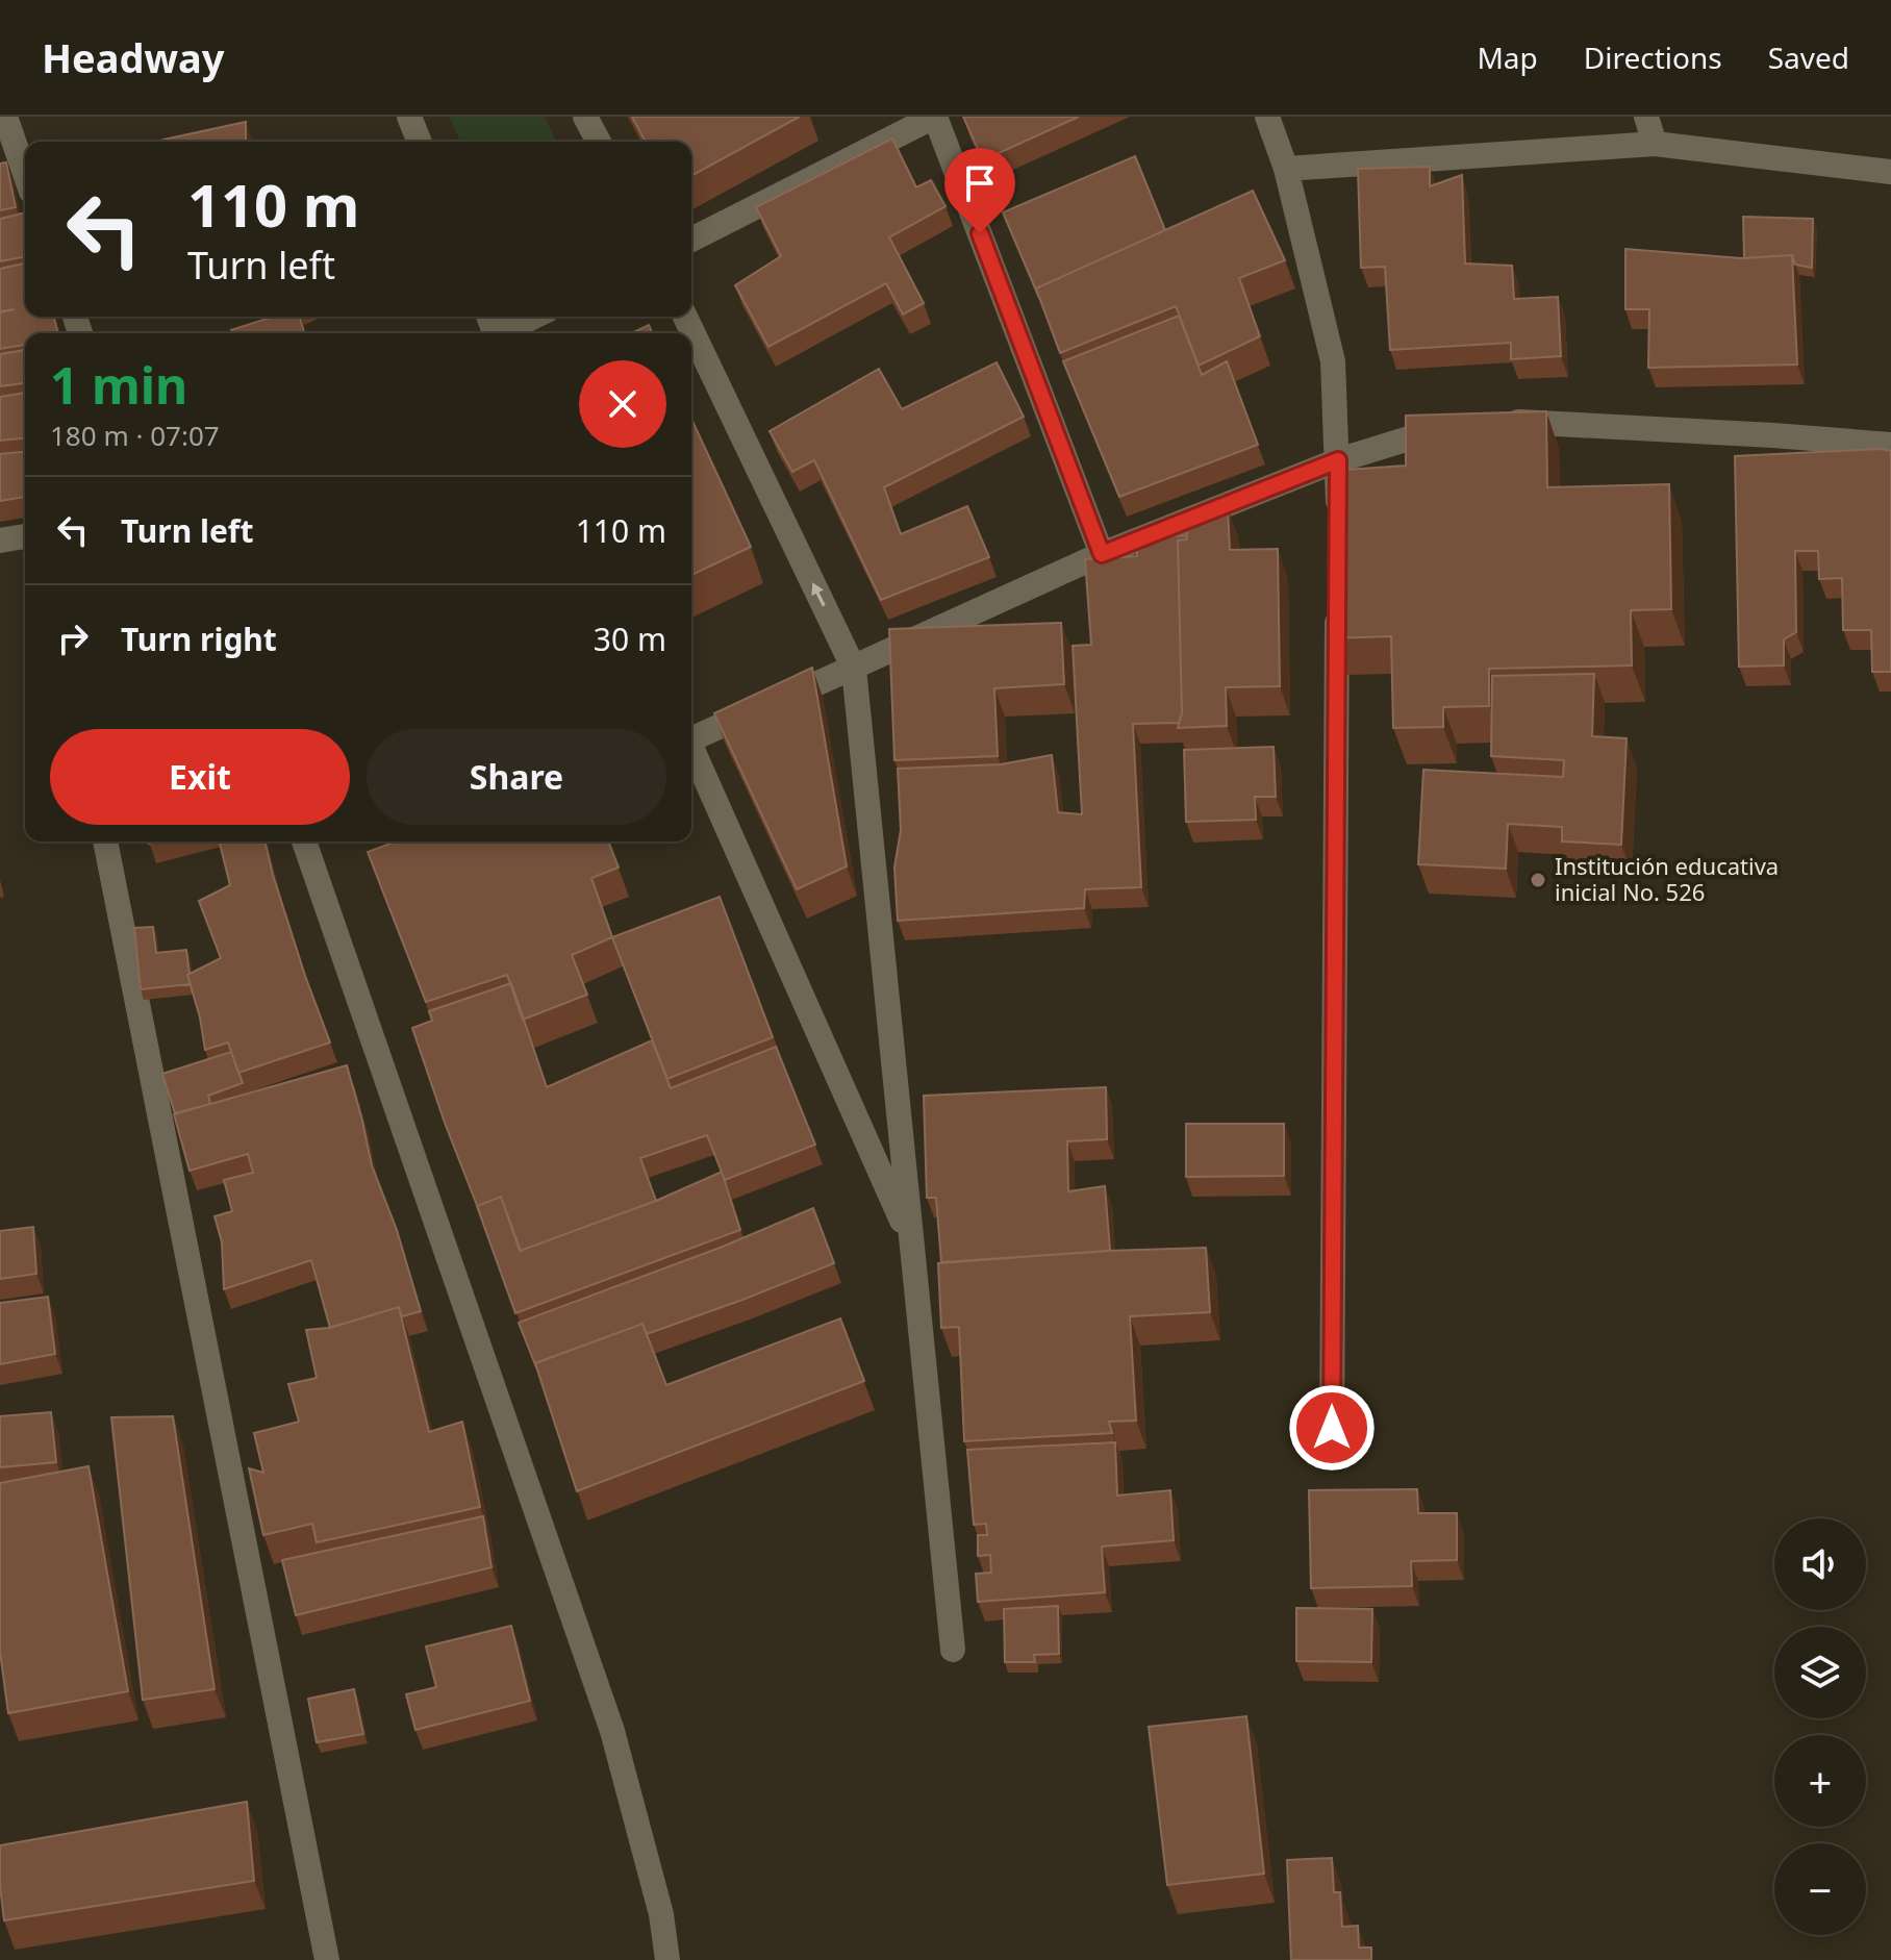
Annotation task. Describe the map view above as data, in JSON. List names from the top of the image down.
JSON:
{
  "places": ["Institución educativa inicial No. 526"],
  "page": {
    "header": "Headway",
    "nav": ["Map", "Directions", "Saved"],
    "turn": ["110 m", "Turn left"],
    "heading": ["1 min", "180 m · 07:07"],
    "list": [
      {
        "name": "Turn left",
        "value": "110 m"
      },
      {
        "name": "Turn right",
        "value": "30 m"
      }
    ],
    "buttons": ["Exit", "Share"],
    "map_buttons": ["+", "−"]
  }
}
